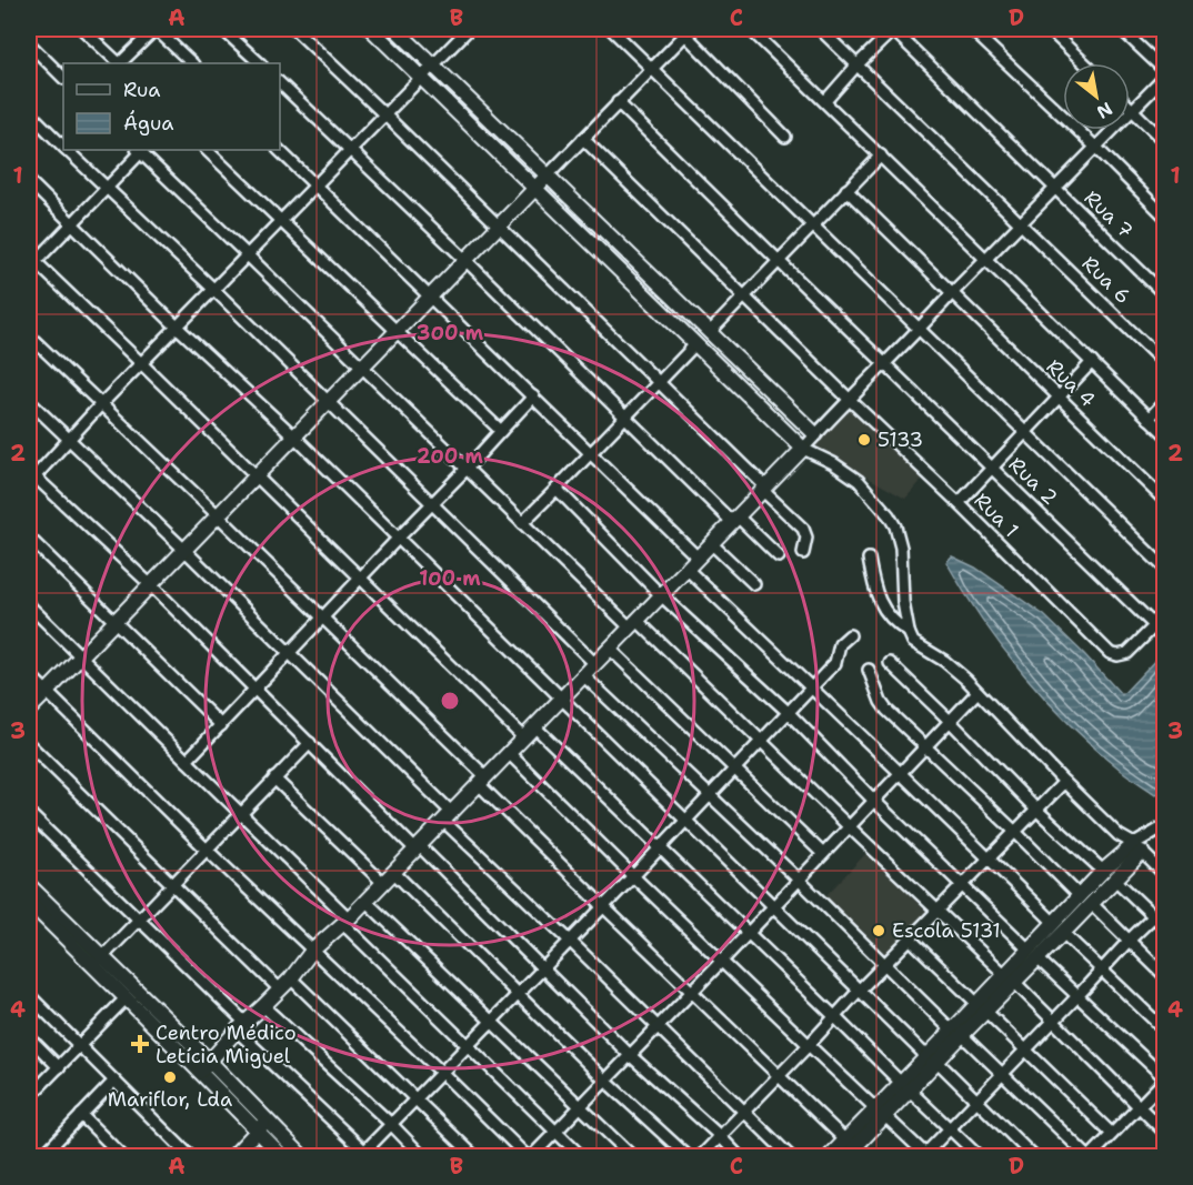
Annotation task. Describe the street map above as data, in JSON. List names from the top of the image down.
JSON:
{
  "streets": {
    "street": [
      "Rua 7",
      "Rua 6",
      "Rua 4",
      "Rua 2",
      "Rua 1"
    ]
  },
  "crossings": [
    ["Rua 2", "Rua 1"]
  ],
  "places": {
    "other": ["5133", "Escola 5131", "Mariflor, Lda"],
    "health": ["Centro Médico Letícia Miguel"]
  },
  "legend": ["Rua", "Água"],
  "north": "bottom right",
  "grid": {
    "columns": [
      "A",
      "B",
      "C",
      "D"
    ],
    "rows": [
      "1",
      "2",
      "3",
      "4"
    ]
  },
  "rings": ["300 m", "200 m", "100 m"]
}
